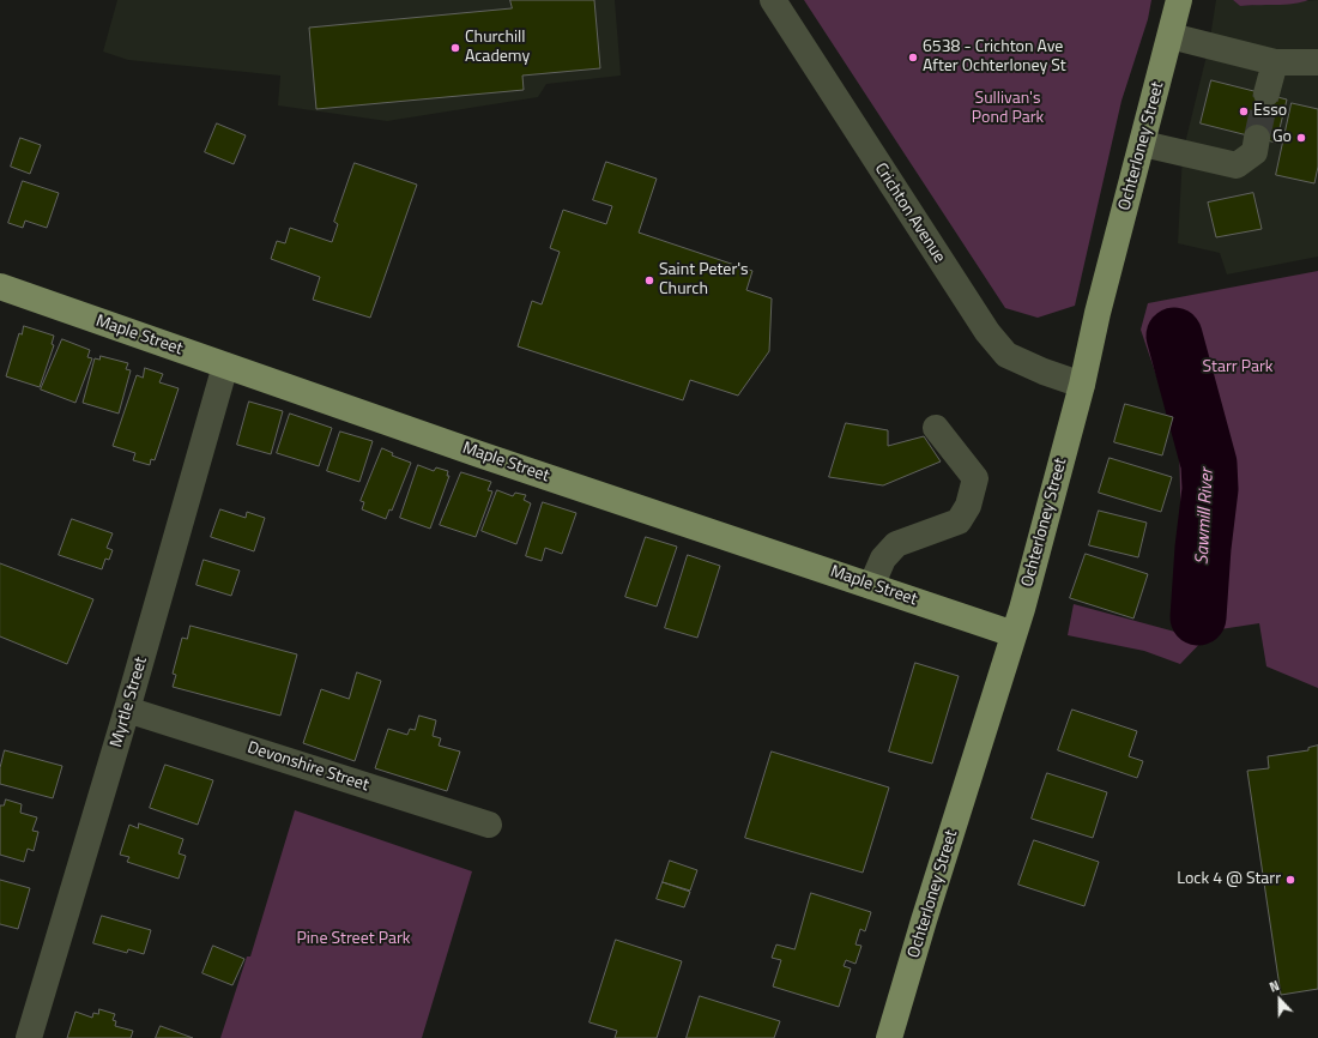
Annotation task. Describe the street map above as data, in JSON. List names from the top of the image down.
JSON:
{
  "streets": {
    "main road": ["Ochterloney Street", "Maple Street"],
    "street": ["Crichton Avenue", "Myrtle Street", "Devonshire Street"]
  },
  "crossings": [
    ["Ochterloney Street", "Crichton Avenue"],
    ["Ochterloney Street", "Maple Street"],
    ["Maple Street", "Myrtle Street"],
    ["Myrtle Street", "Devonshire Street"]
  ],
  "water": ["Sawmill River"],
  "parks": ["Sullivan's Pond Park", "Starr Park", "Pine Street Park"],
  "places": [
    "Churchill Academy",
    "6538 - Crichton Ave After Ochterloney St",
    "Esso",
    "Go",
    "Saint Peter's Church",
    "Lock 4 @ Starr"
  ],
  "north": "top"
}
